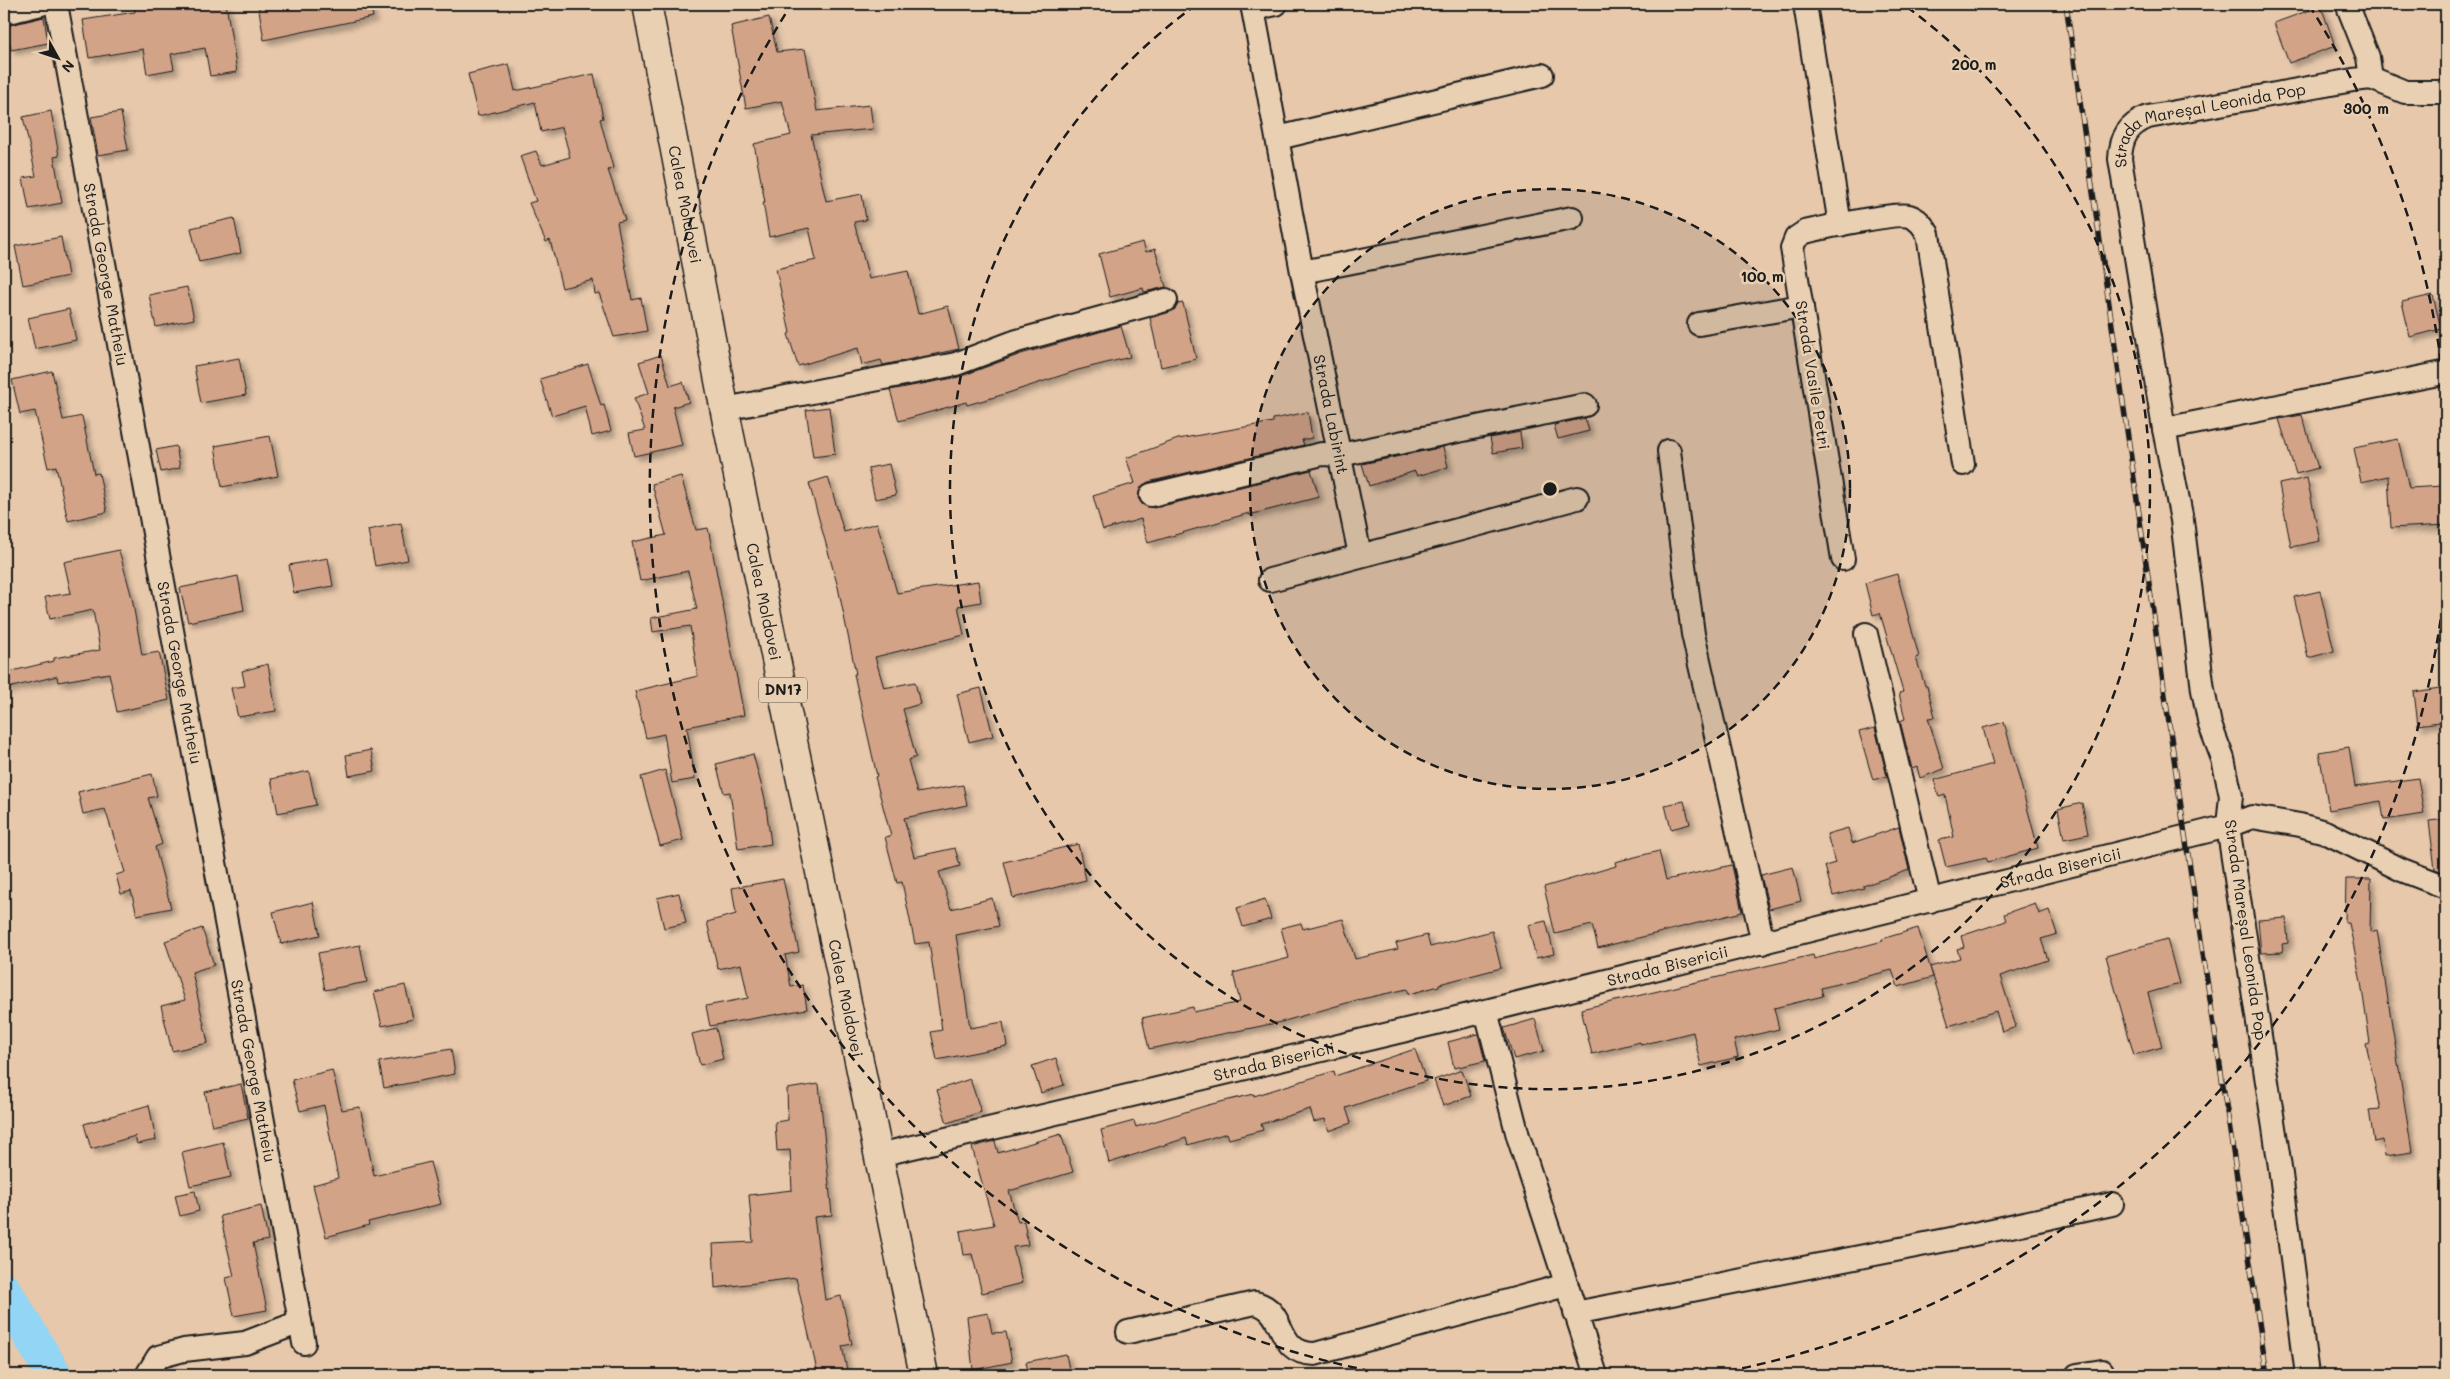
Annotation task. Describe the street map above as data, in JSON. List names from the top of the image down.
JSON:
{
  "streets": {
    "highway": ["Calea Moldovei", "DN17"],
    "street": [
      "Strada Mareșal Leonida Pop",
      "Strada George Matheiu",
      "Strada Vasile Petri",
      "Strada Labirint",
      "Strada Bisericii"
    ]
  },
  "crossings": [
    ["Strada Mareșal Leonida Pop", "Strada Bisericii"],
    ["Calea Moldovei", "Strada Bisericii"]
  ],
  "north": "bottom right",
  "rings": ["200 m", "300 m", "100 m"]
}
